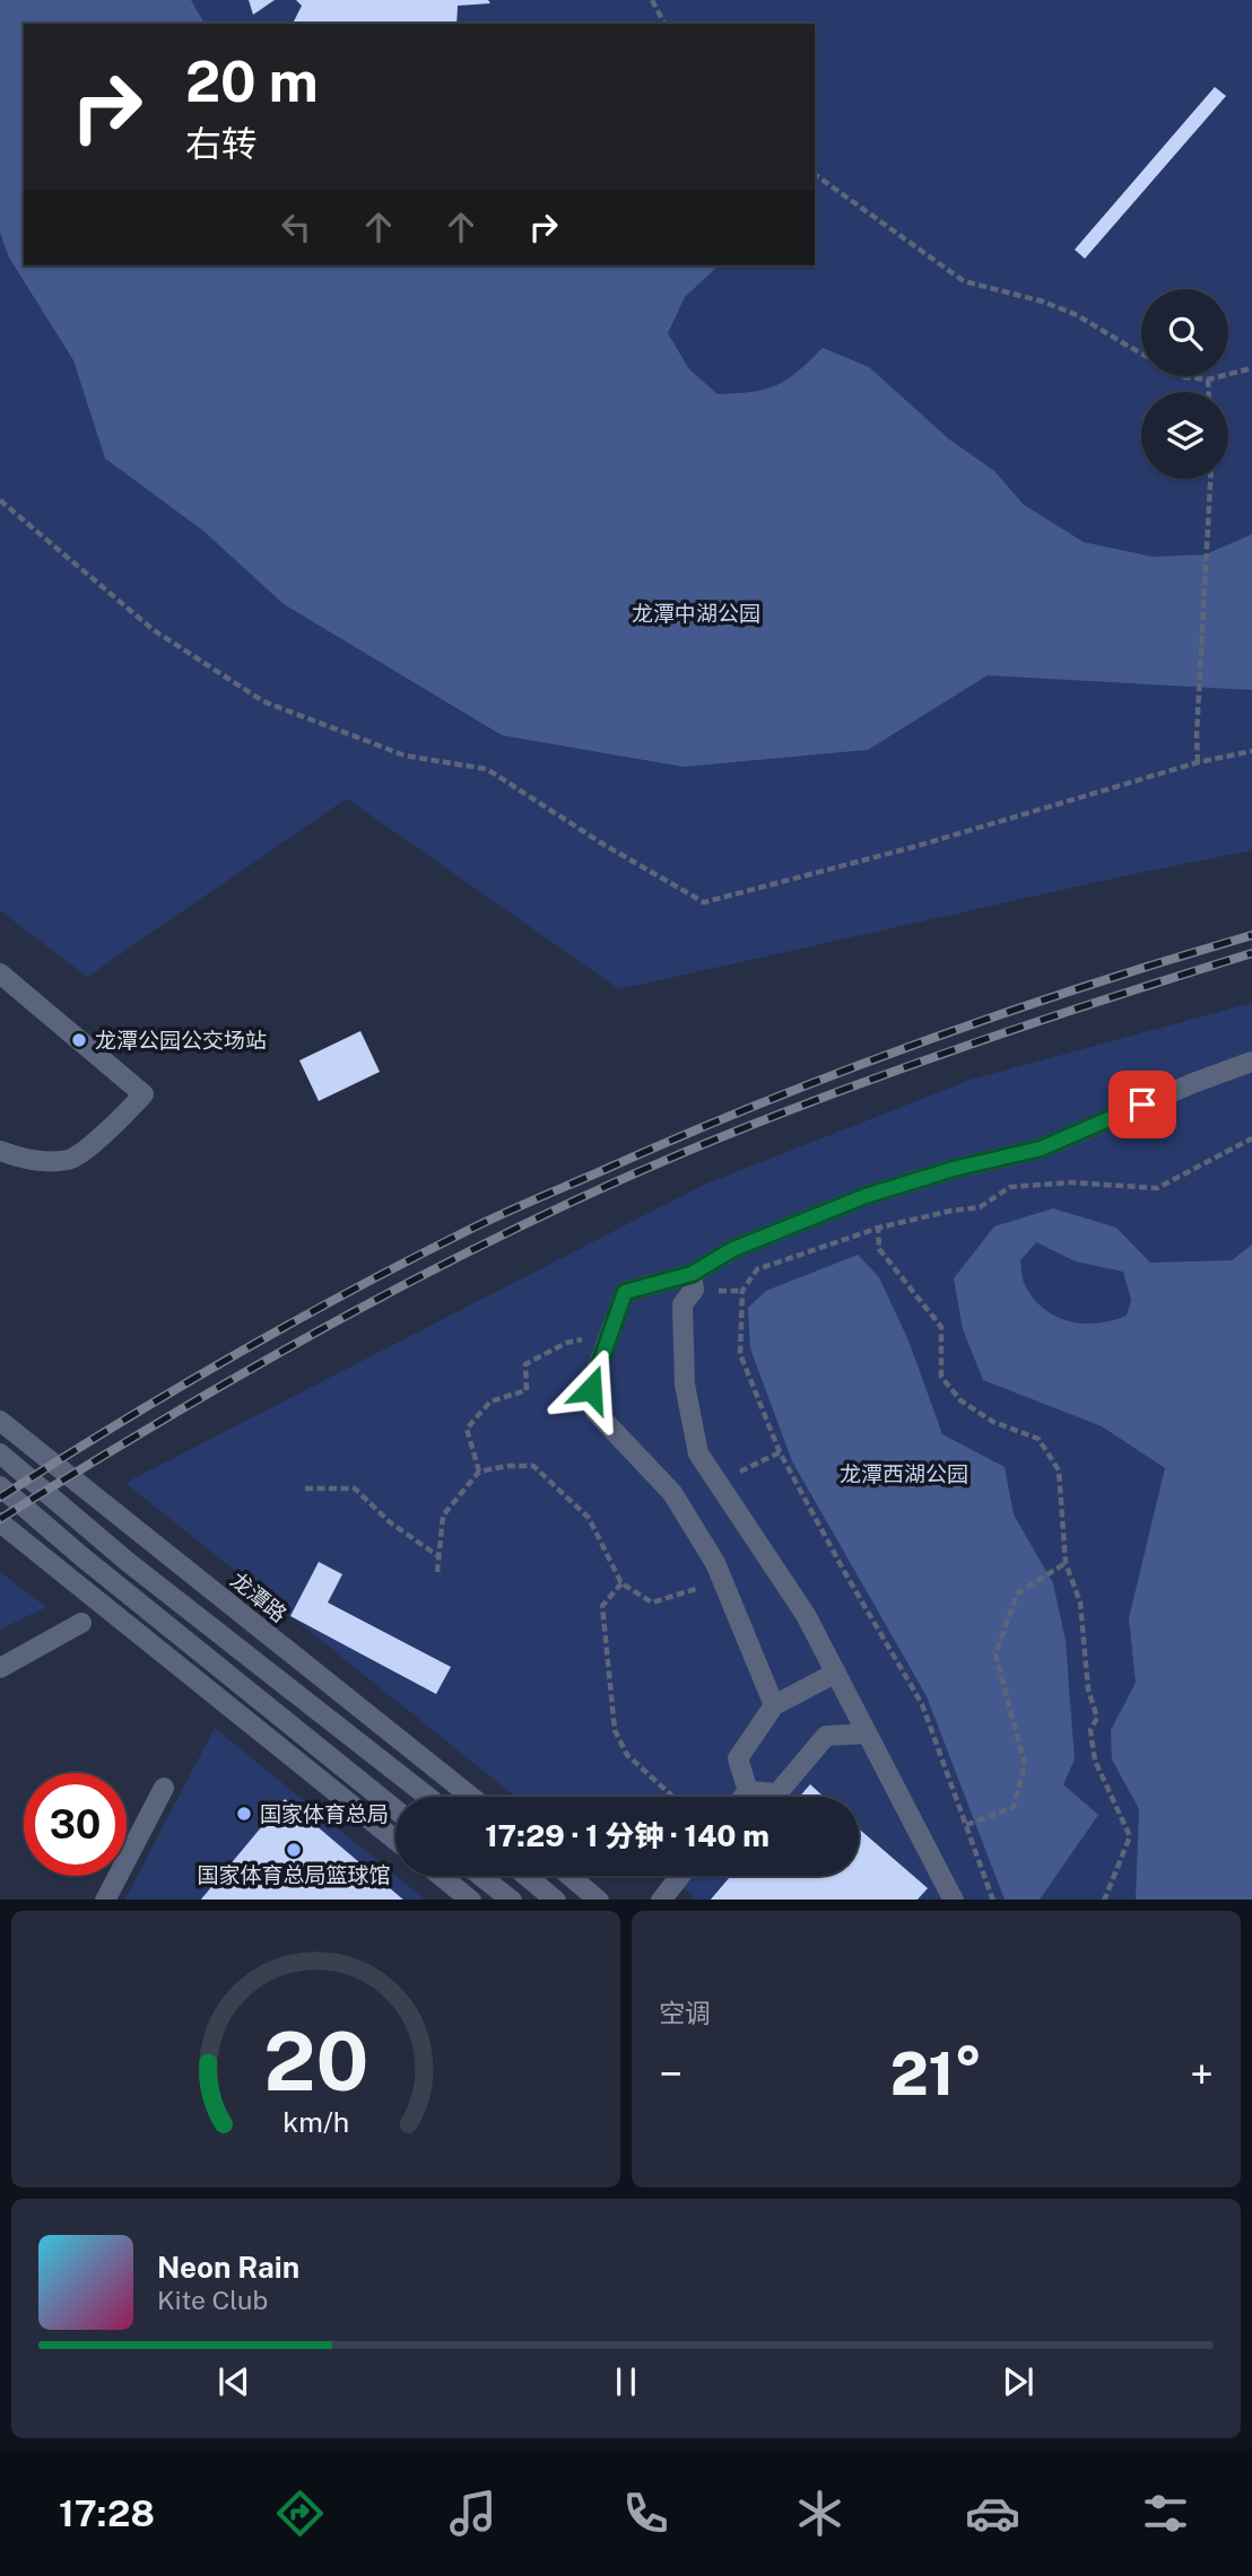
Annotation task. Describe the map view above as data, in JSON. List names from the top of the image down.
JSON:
{
  "streets": {
    "street": ["龙潭路"]
  },
  "parks": ["龙潭中湖公园", "龙潭西湖公园"],
  "places": ["龙潭公园公交场站", "国家体育总局", "国家体育总局篮球馆"],
  "page": {
    "turn": ["20 m", "右转"],
    "limit": "30",
    "trip": "17:29 · 1 分钟 · 140 m",
    "tile": "空调",
    "heat": ["−", "21°", "+"],
    "song": ["Neon Rain", "Kite Club"],
    "tabs": "17:28",
    "gauge": ["20", "km/h"]
  }
}
